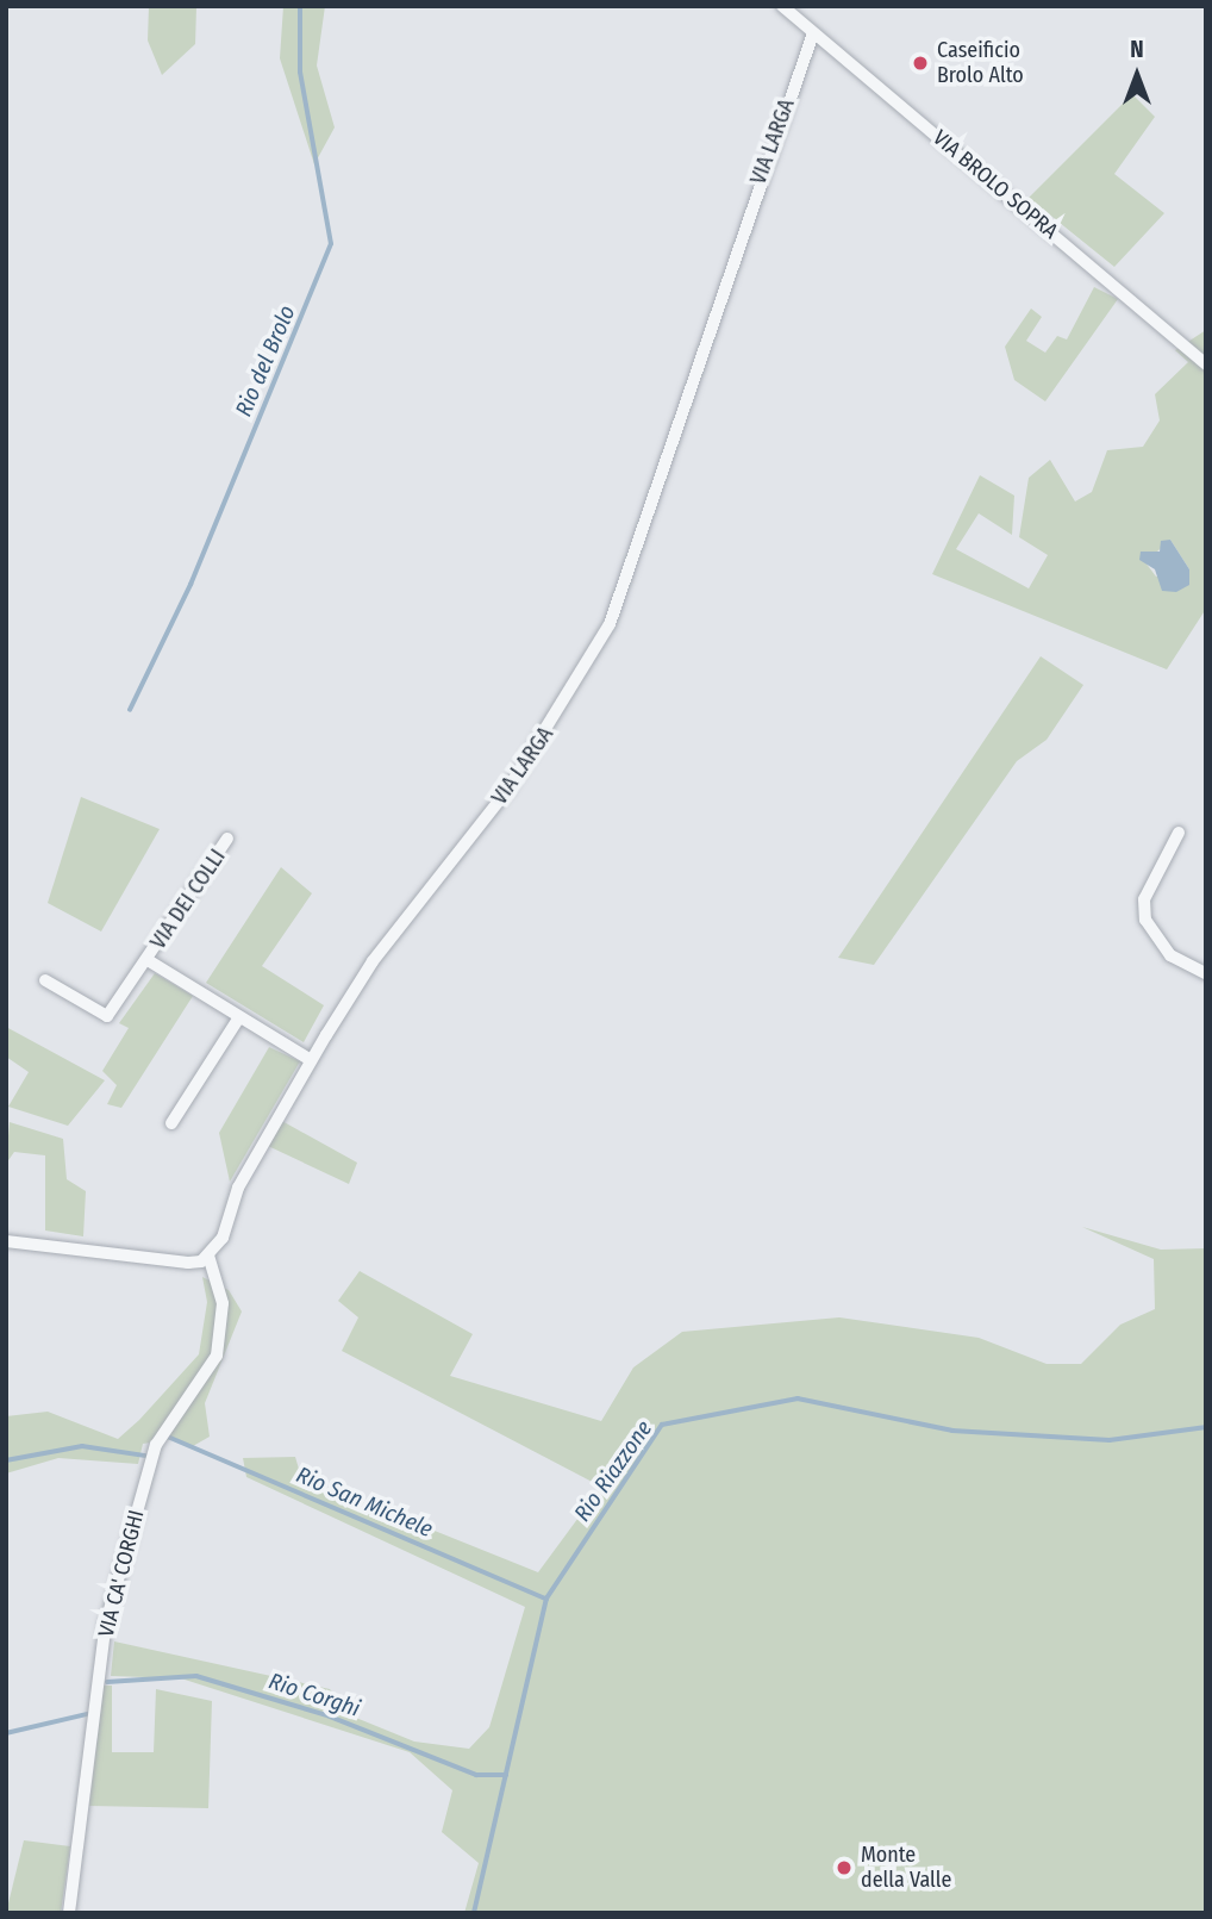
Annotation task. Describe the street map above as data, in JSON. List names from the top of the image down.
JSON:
{
  "streets": {
    "street": [
      "VIA LARGA",
      "VIA BROLO SOPRA",
      "VIA DEI COLLI",
      "VIA CA' CORGHI"
    ]
  },
  "crossings": [
    ["VIA LARGA", "VIA BROLO SOPRA"],
    ["VIA LARGA", "VIA DEI COLLI"],
    ["VIA LARGA", "VIA CA' CORGHI"]
  ],
  "water": [
    "Rio del Brolo",
    "Rio Riazzone",
    "Rio San Michele",
    "Rio Corghi"
  ],
  "places": ["Caseificio Brolo Alto", "Monte della Valle"],
  "north": "top"
}
